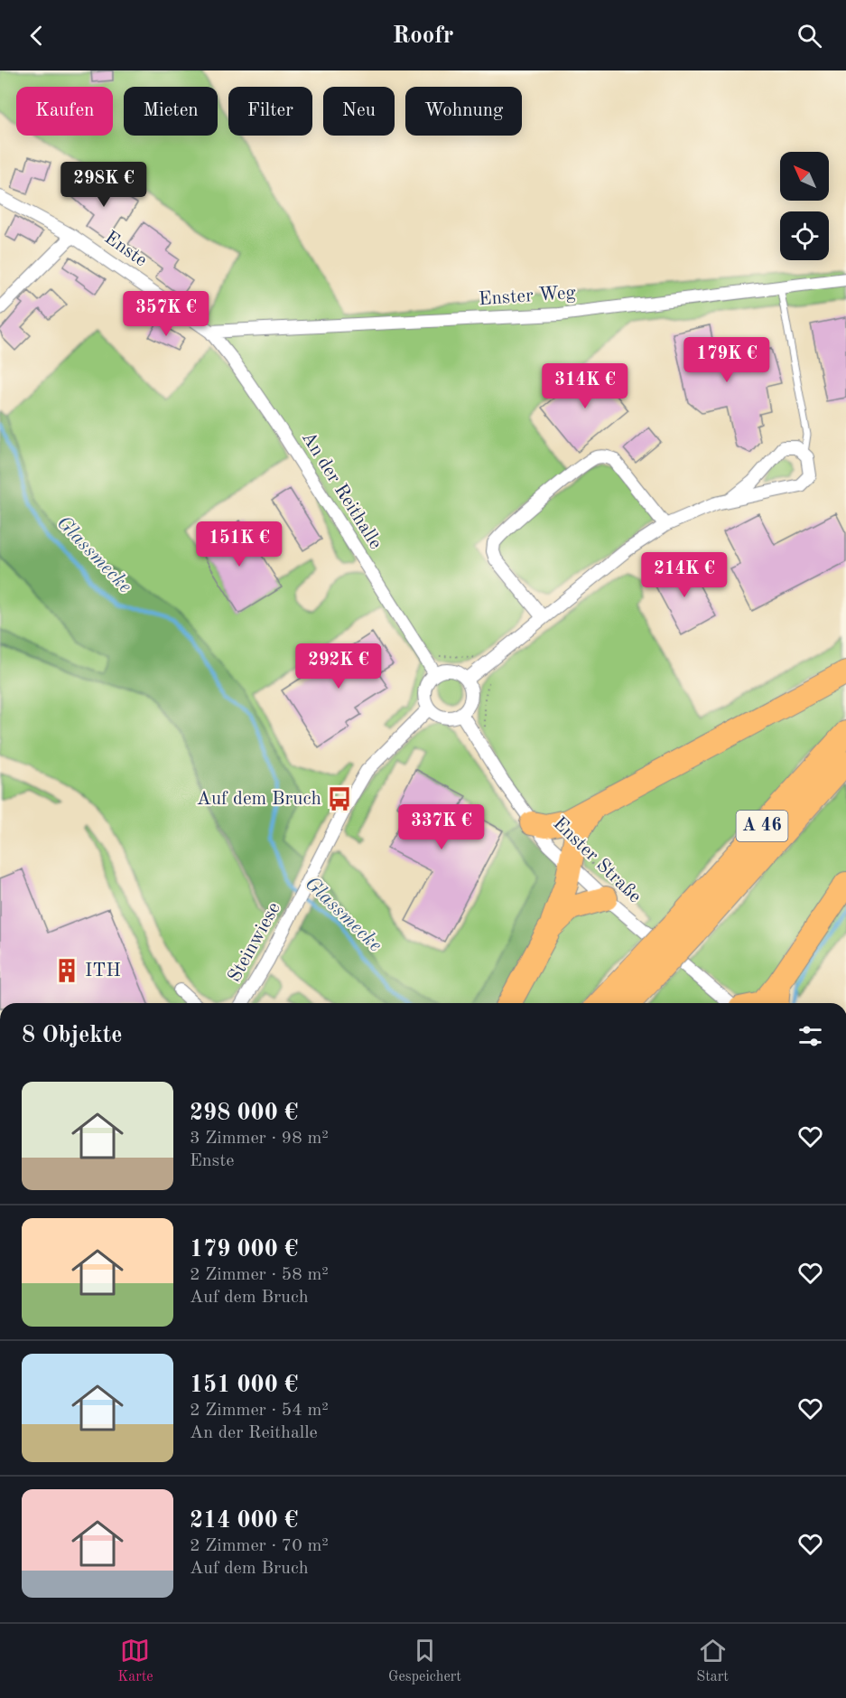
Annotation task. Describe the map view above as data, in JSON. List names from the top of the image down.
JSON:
{
  "streets": {
    "highway": ["A 46"],
    "street": [
      "Enste",
      "Enster Weg",
      "An der Reithalle",
      "Enster Straße",
      "Steinwiese"
    ]
  },
  "crossings": [
    ["Enste", "Enster Weg"],
    ["Enste", "An der Reithalle"],
    ["Enster Weg", "An der Reithalle"],
    ["An der Reithalle", "Enster Straße"],
    ["An der Reithalle", "Steinwiese"],
    ["Enster Straße", "Steinwiese"]
  ],
  "water": ["Glassmecke"],
  "places": {
    "bus stop": ["Auf dem Bruch"],
    "building": ["ITH"]
  },
  "north": "top left",
  "page": {
    "header": "Roofr",
    "chip": [
      "Kaufen",
      "Mieten",
      "Filter",
      "Neu",
      "Wohnung"
    ],
    "price": [
      "298K €",
      "357K €",
      "179K €",
      "314K €",
      "151K €",
      "214K €",
      "292K €",
      "337K €"
    ],
    "heading": "8 Objekte",
    "list": [
      {
        "name": "298 000 €",
        "note": "3 Zimmer · 98 m² · Enste"
      },
      {
        "name": "179 000 €",
        "note": "2 Zimmer · 58 m² · Auf dem Bruch"
      },
      {
        "name": "151 000 €",
        "note": "2 Zimmer · 54 m² · An der Reithalle"
      },
      {
        "name": "214 000 €",
        "note": "2 Zimmer · 70 m² · Auf dem Bruch"
      }
    ],
    "tabs": ["Karte", "Gespeichert", "Start"]
  }
}
